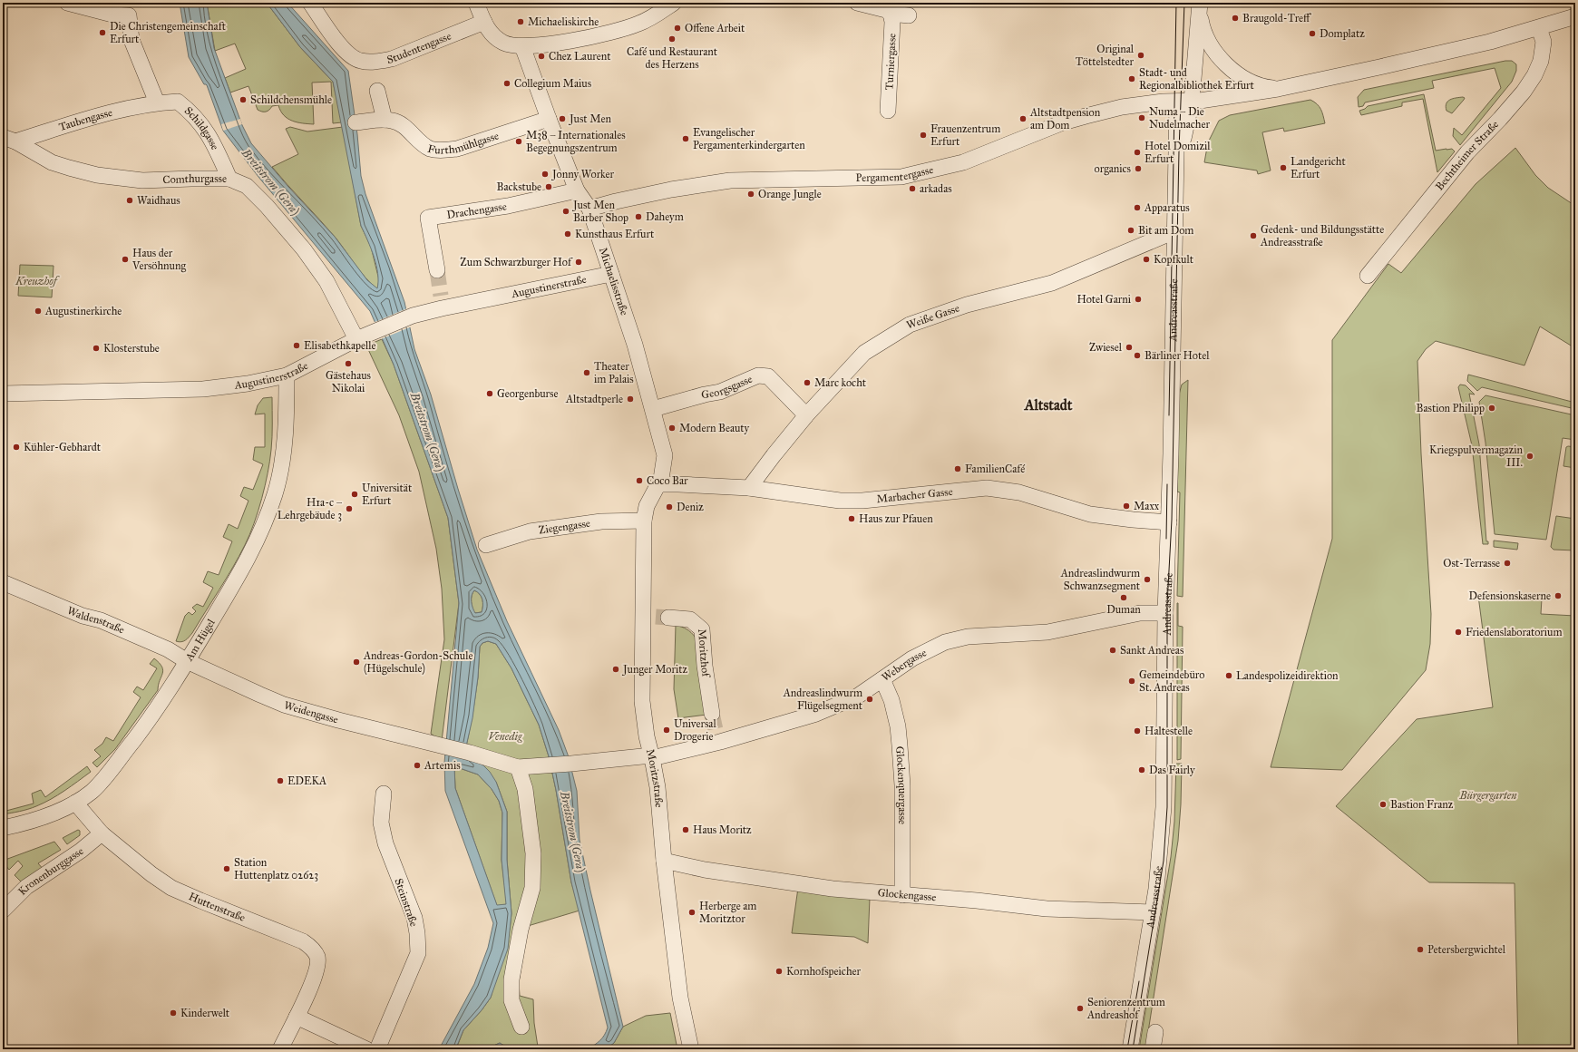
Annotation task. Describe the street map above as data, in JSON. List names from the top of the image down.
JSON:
{
  "streets": {
    "street": [
      "Studentengasse",
      "Turniergasse",
      "Taubengasse",
      "Schildgasse",
      "Furthmühlgasse",
      "Bechtheimer Straße",
      "Pergamentergasse",
      "Comthurgasse",
      "Drachengasse",
      "Michaelisstraße",
      "Augustinerstraße",
      "Andreasstraße",
      "Weiße Gasse",
      "Georgsgasse",
      "Marbacher Gasse",
      "Ziegengasse",
      "Waldenstraße",
      "Am Hügel",
      "Moritzhof",
      "Webergasse",
      "Weidengasse",
      "Moritzstraße",
      "Glockenquergasse",
      "Kronenburggasse",
      "Glockengasse",
      "Steinstraße",
      "Huttenstraße"
    ]
  },
  "crossings": [
    ["Taubengasse", "Schildgasse"],
    ["Taubengasse", "Comthurgasse"],
    ["Schildgasse", "Comthurgasse"],
    ["Furthmühlgasse", "Michaelisstraße"],
    ["Pergamentergasse", "Michaelisstraße"],
    ["Pergamentergasse", "Andreasstraße"],
    ["Comthurgasse", "Augustinerstraße"],
    ["Drachengasse", "Michaelisstraße"],
    ["Michaelisstraße", "Augustinerstraße"],
    ["Michaelisstraße", "Georgsgasse"],
    ["Michaelisstraße", "Marbacher Gasse"],
    ["Michaelisstraße", "Ziegengasse"],
    ["Michaelisstraße", "Moritzstraße"],
    ["Augustinerstraße", "Am Hügel"],
    ["Andreasstraße", "Weiße Gasse"],
    ["Andreasstraße", "Marbacher Gasse"],
    ["Andreasstraße", "Webergasse"],
    ["Andreasstraße", "Glockengasse"],
    ["Weiße Gasse", "Georgsgasse"],
    ["Weiße Gasse", "Marbacher Gasse"],
    ["Ziegengasse", "Moritzstraße"],
    ["Waldenstraße", "Am Hügel"],
    ["Waldenstraße", "Weidengasse"],
    ["Am Hügel", "Weidengasse"],
    ["Am Hügel", "Huttenstraße"],
    ["Moritzhof", "Moritzstraße"],
    ["Webergasse", "Moritzstraße"],
    ["Webergasse", "Glockenquergasse"],
    ["Moritzstraße", "Glockengasse"],
    ["Glockenquergasse", "Glockengasse"],
    ["Kronenburggasse", "Huttenstraße"]
  ],
  "districts": ["Altstadt"],
  "water": ["Breitstrom (Gera)"],
  "parks": ["Kreuzhof", "Venedig", "Bürgergarten"],
  "places": [
    "Braugold-Treff",
    "Michaeliskirche",
    "Offene Arbeit",
    "Die Christengemeinschaft Erfurt",
    "Domplatz",
    "Café und Restaurant des Herzens",
    "Original Töttelstedter",
    "Chez Laurent",
    "Stadt- und Regionalbibliothek Erfurt",
    "Collegium Maius",
    "Schildchensmühle",
    "Numa – Die Nudelmacher",
    "Just Men",
    "Altstadtpension am Dom",
    "Frauenzentrum Erfurt",
    "Evangelischer Pergamenterkindergarten",
    "M38 – Internationales Begegnungszentrum",
    "Hotel Domizil Erfurt",
    "Landgericht Erfurt",
    "organics",
    "Jonny Worker",
    "Backstube",
    "arkadas",
    "Orange Jungle",
    "Waidhaus",
    "Apparatus",
    "Just Men Barber Shop",
    "Daheym",
    "Bit am Dom",
    "Kunsthaus Erfurt",
    "Gedenk- und Bildungsstätte Andreasstraße",
    "Haus der Versöhnung",
    "Kopfkult",
    "Zum Schwarzburger Hof",
    "Hotel Garni",
    "Augustinerkirche",
    "Elisabethkapelle",
    "Zwiesel",
    "Klosterstube",
    "Bärliner Hotel",
    "Gästehaus Nikolai",
    "Theater im Palais",
    "Marc kocht",
    "Georgenburse",
    "Altstadtperle",
    "Bastion Philipp",
    "Modern Beauty",
    "Kühler-Gebhardt",
    "Kriegspulvermagazin III.",
    "FamilienCafé",
    "Coco Bar",
    "Universität Erfurt",
    "Maxx",
    "Deniz",
    "H1a-c – Lehrgebäude 3",
    "Haus zur Pfauen",
    "Ost-Terrasse",
    "Andreaslindwurm Schwanzsegment",
    "Defensionskaserne",
    "Duman",
    "Friedenslaboratorium",
    "Sankt Andreas",
    "Andreas-Gordon-Schule (Hügelschule)",
    "Junger Moritz",
    "Landespolizeidirektion",
    "Gemeindebüro St. Andreas",
    "Andreaslindwurm Flügelsegment",
    "Universal Drogerie",
    "Haltestelle",
    "Artemis",
    "Das Fairly",
    "EDEKA",
    "Bastion Franz",
    "Haus Moritz",
    "Station Huttenplatz 02623",
    "Herberge am Moritztor",
    "Petersbergwichtel",
    "Kornhofspeicher",
    "Seniorenzentrum Andreashof",
    "Kinderwelt"
  ]
}
